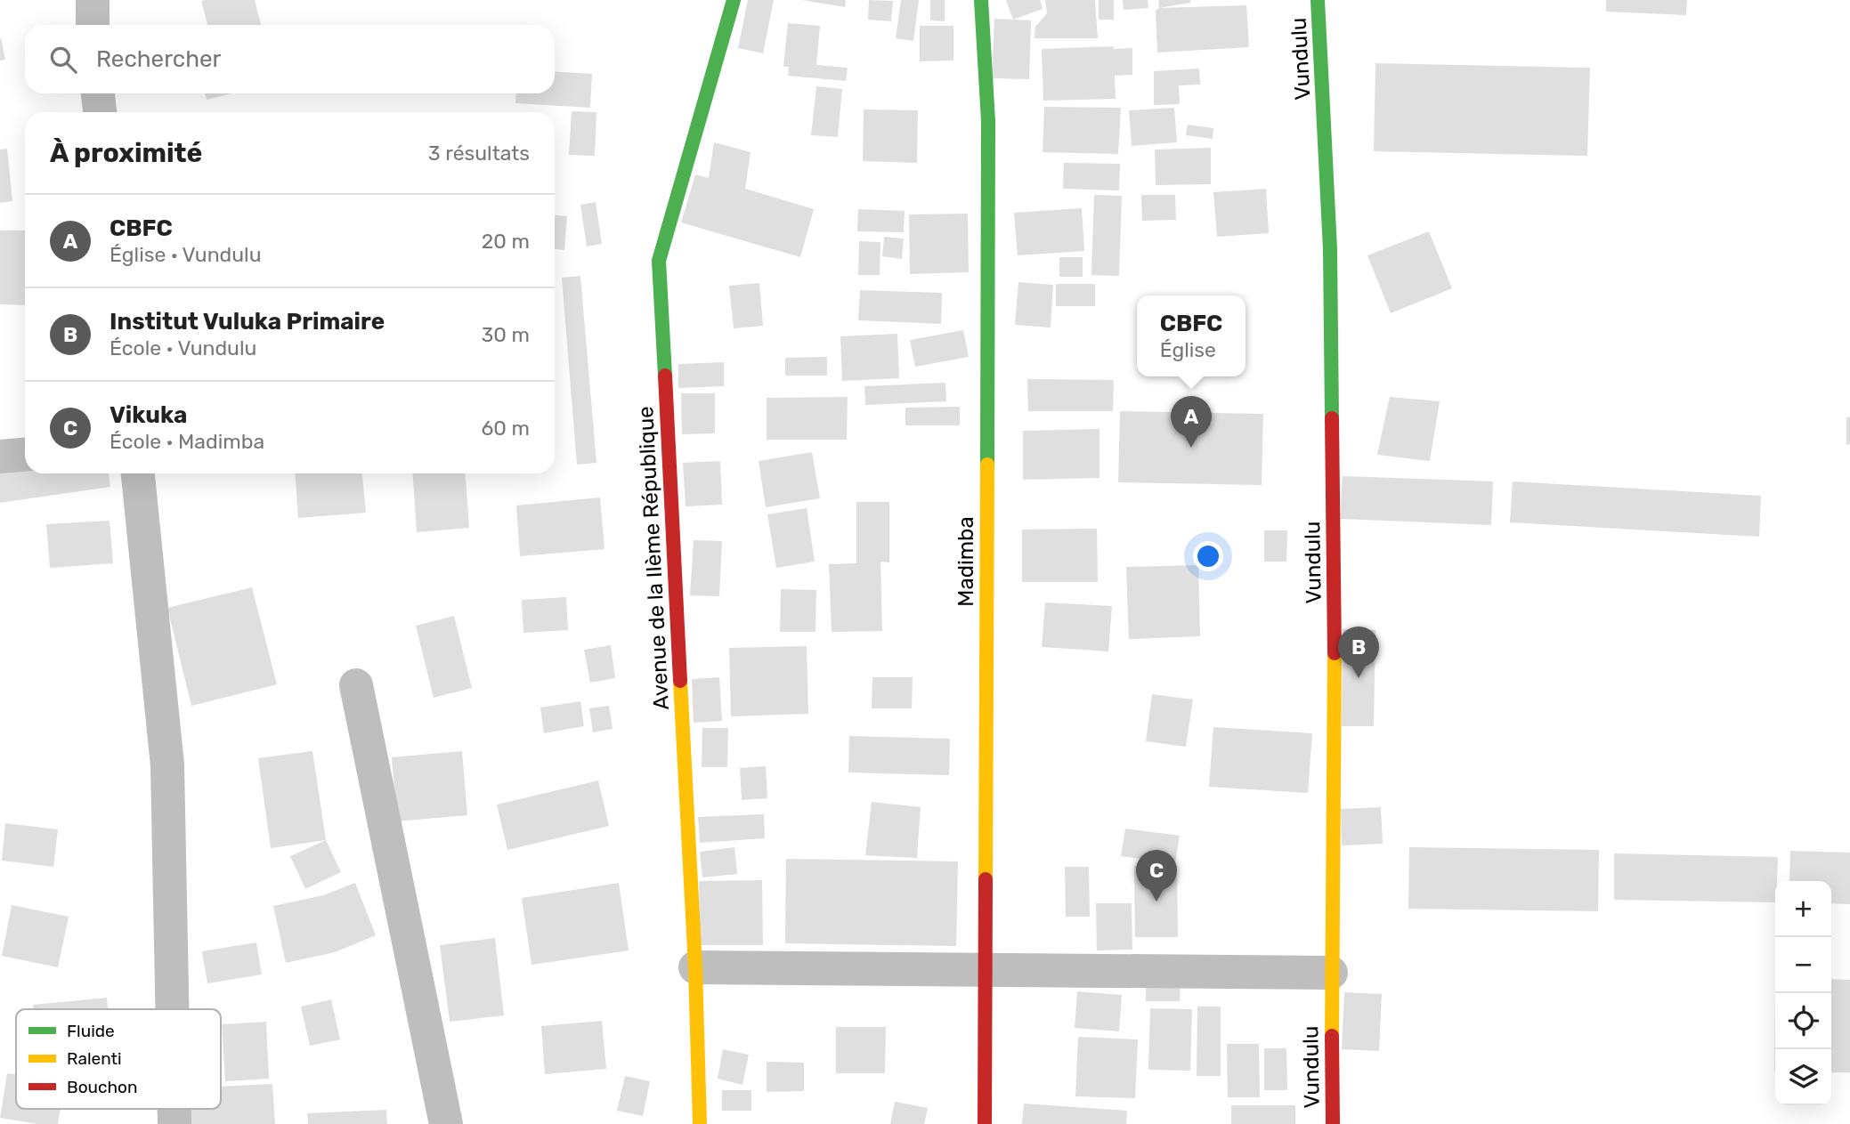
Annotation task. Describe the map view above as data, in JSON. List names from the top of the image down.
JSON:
{
  "streets": {
    "street": ["Vundulu", "Avenue de la IIème République", "Madimba"]
  },
  "legend": ["Fluide", "Ralenti", "Bouchon"],
  "page": {
    "search": "Rechercher",
    "heading": ["À proximité", "3 résultats"],
    "list": [
      {
        "mark": "A",
        "name": "CBFC",
        "note": "Église · Vundulu",
        "value": "20 m"
      },
      {
        "mark": "B",
        "name": "Institut Vuluka Primaire",
        "note": "École · Vundulu",
        "value": "30 m"
      },
      {
        "mark": "C",
        "name": "Vikuka",
        "note": "École · Madimba",
        "value": "60 m"
      }
    ],
    "popup": ["CBFC", "Église"],
    "pins": ["A", "B", "C"],
    "map_buttons": ["+", "−"]
  }
}
